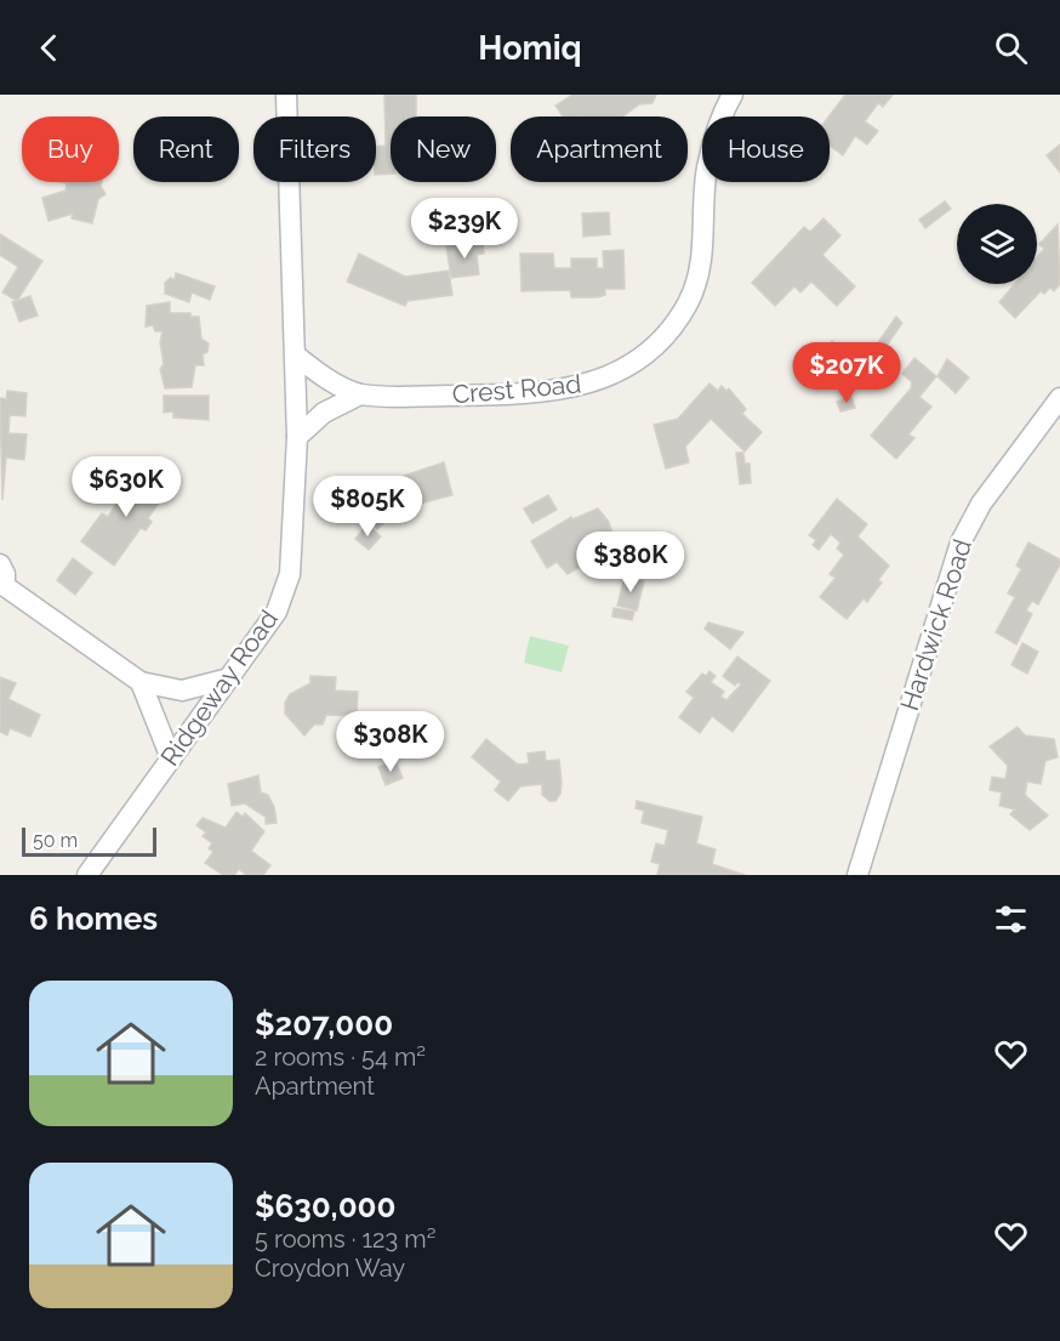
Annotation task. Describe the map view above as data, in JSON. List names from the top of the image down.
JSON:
{
  "streets": {
    "street": ["Crest Road", "Hardwick Road", "Ridgeway Road"]
  },
  "scale_bar": "50 m",
  "page": {
    "header": "Homiq",
    "chip": [
      "Buy",
      "Rent",
      "Filters",
      "New",
      "Apartment",
      "House"
    ],
    "price": [
      "$239K",
      "$207K",
      "$630K",
      "$805K",
      "$380K",
      "$308K"
    ],
    "scale": "50 m",
    "heading": "6 homes",
    "list": [
      {
        "name": "$207,000",
        "note": "2 rooms · 54 m² · Apartment"
      },
      {
        "name": "$630,000",
        "note": "5 rooms · 123 m² · Croydon Way"
      }
    ]
  }
}
